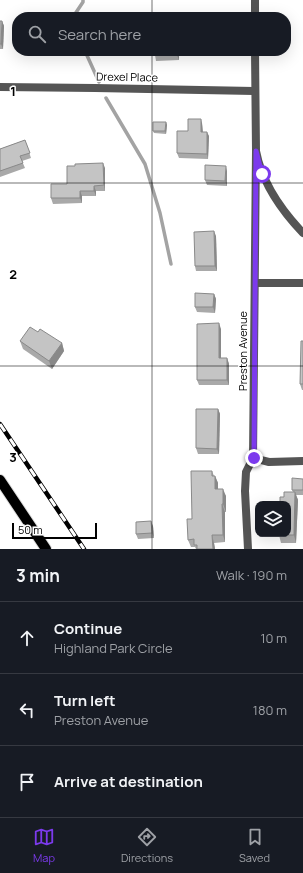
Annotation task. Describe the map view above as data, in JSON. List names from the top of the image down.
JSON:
{
  "streets": {
    "street": ["Drexel Place", "Preston Avenue"]
  },
  "scale_bar": "50 m",
  "page": {
    "search": "Search here",
    "scale": "50 m",
    "heading": ["3 min", "Walk · 190 m"],
    "list": [
      ["Continue", "Highland Park Circle", "10 m"],
      ["Turn left", "Preston Avenue", "180 m"],
      "Arrive at destination"
    ],
    "nav": ["Map", "Directions", "Saved"]
  },
  "grid": {
    "rows": ["1", "2", "3"]
  }
}
